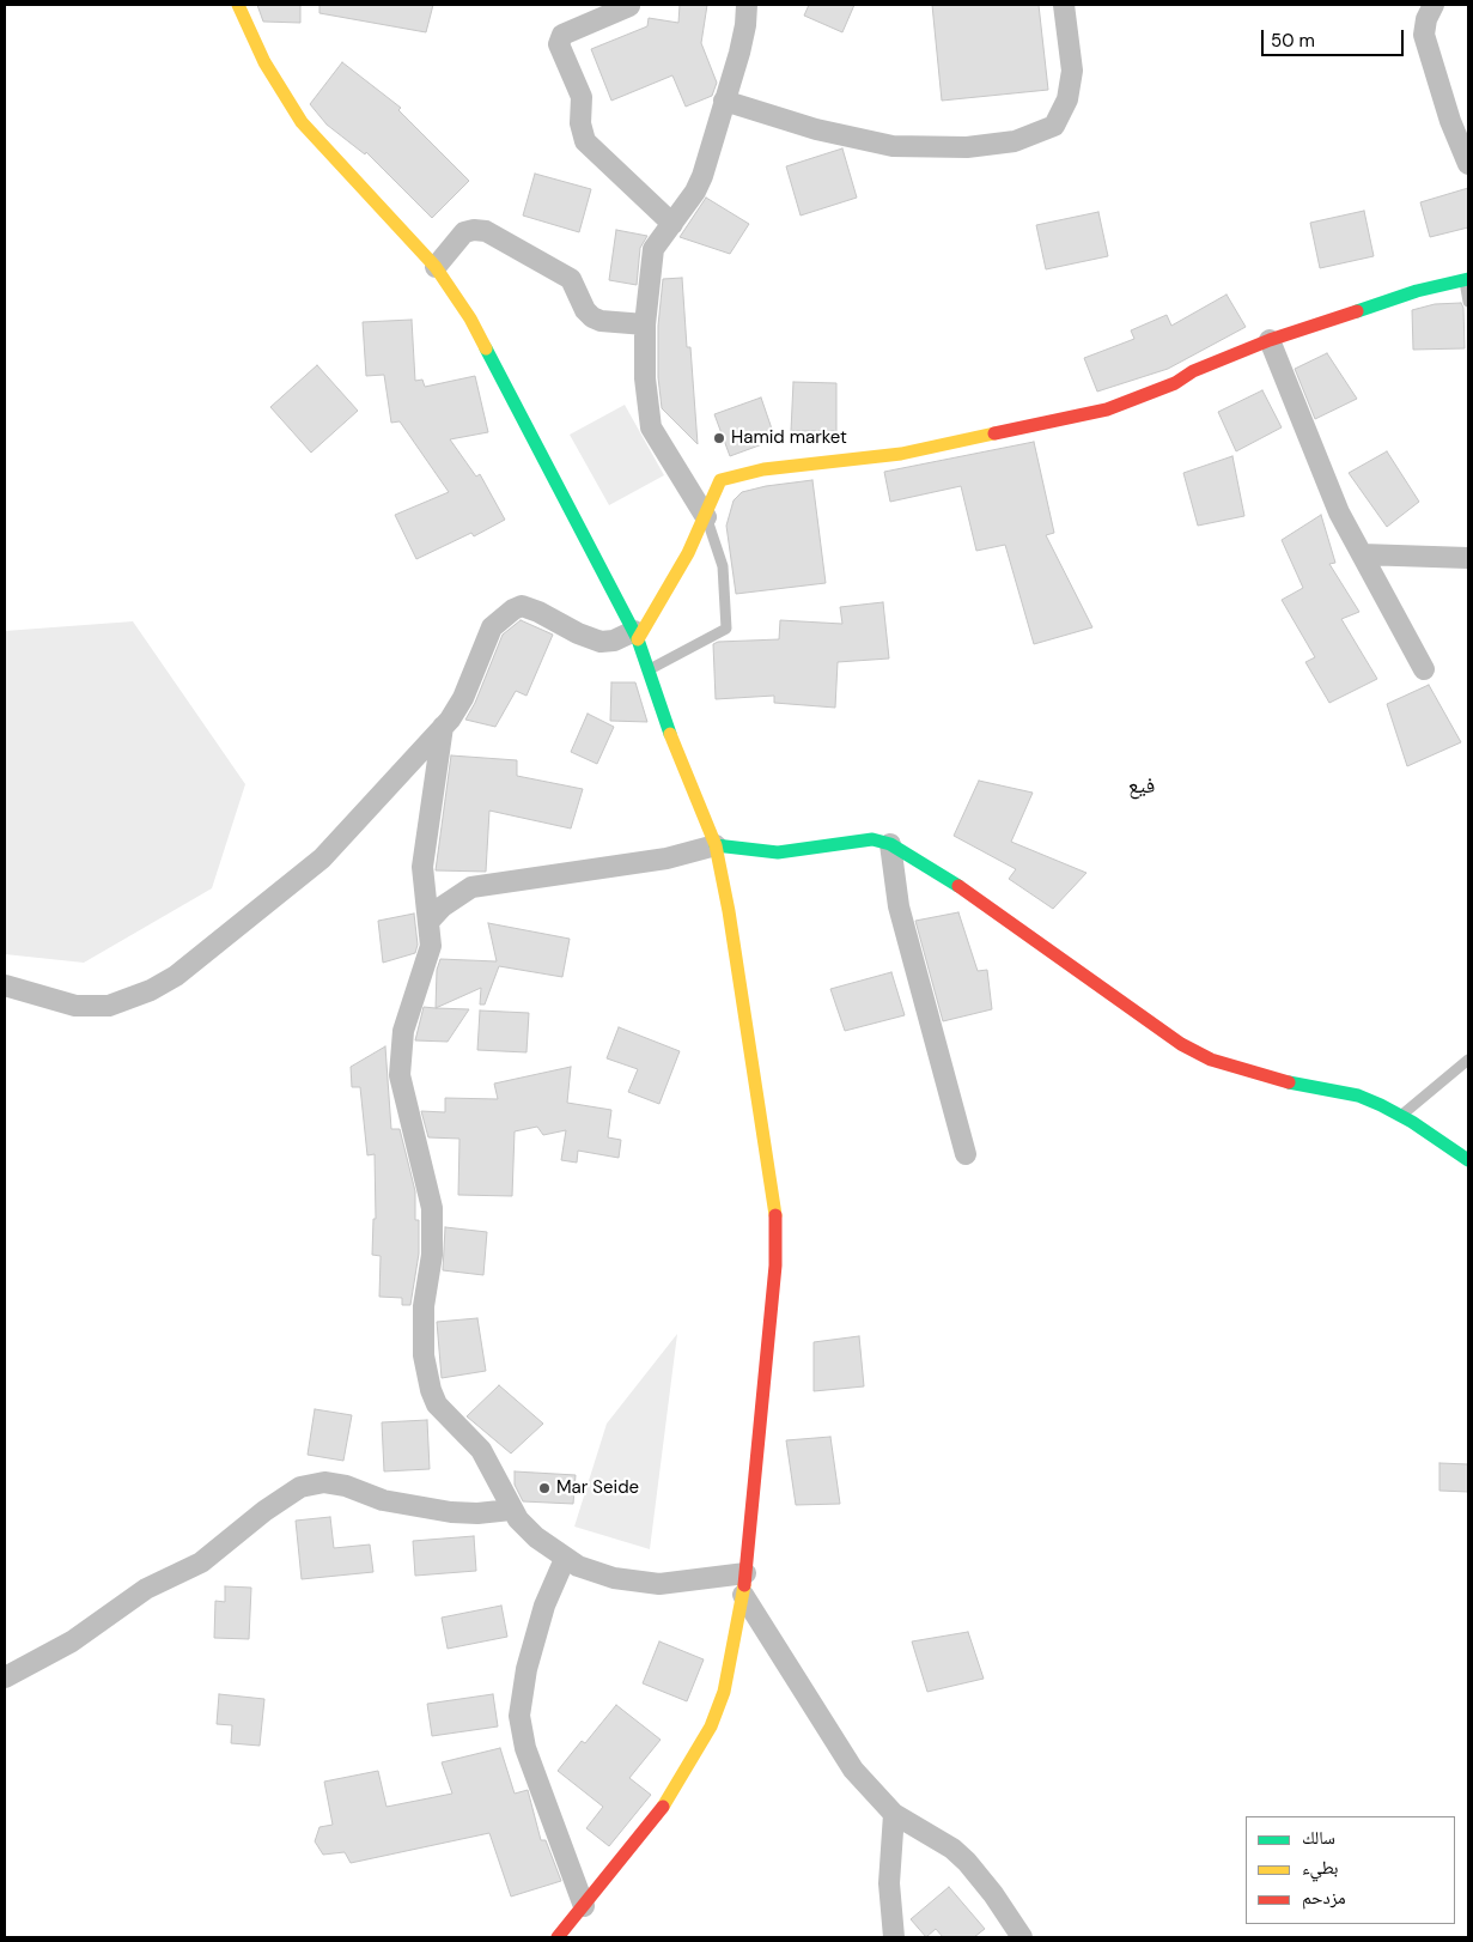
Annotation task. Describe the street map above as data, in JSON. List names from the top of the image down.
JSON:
{
  "districts": ["فيع"],
  "places": ["Hamid market", "Mar Seide"],
  "legend": ["سالك", "بطيء", "مزدحم"],
  "scale_bar": "50 m"
}
